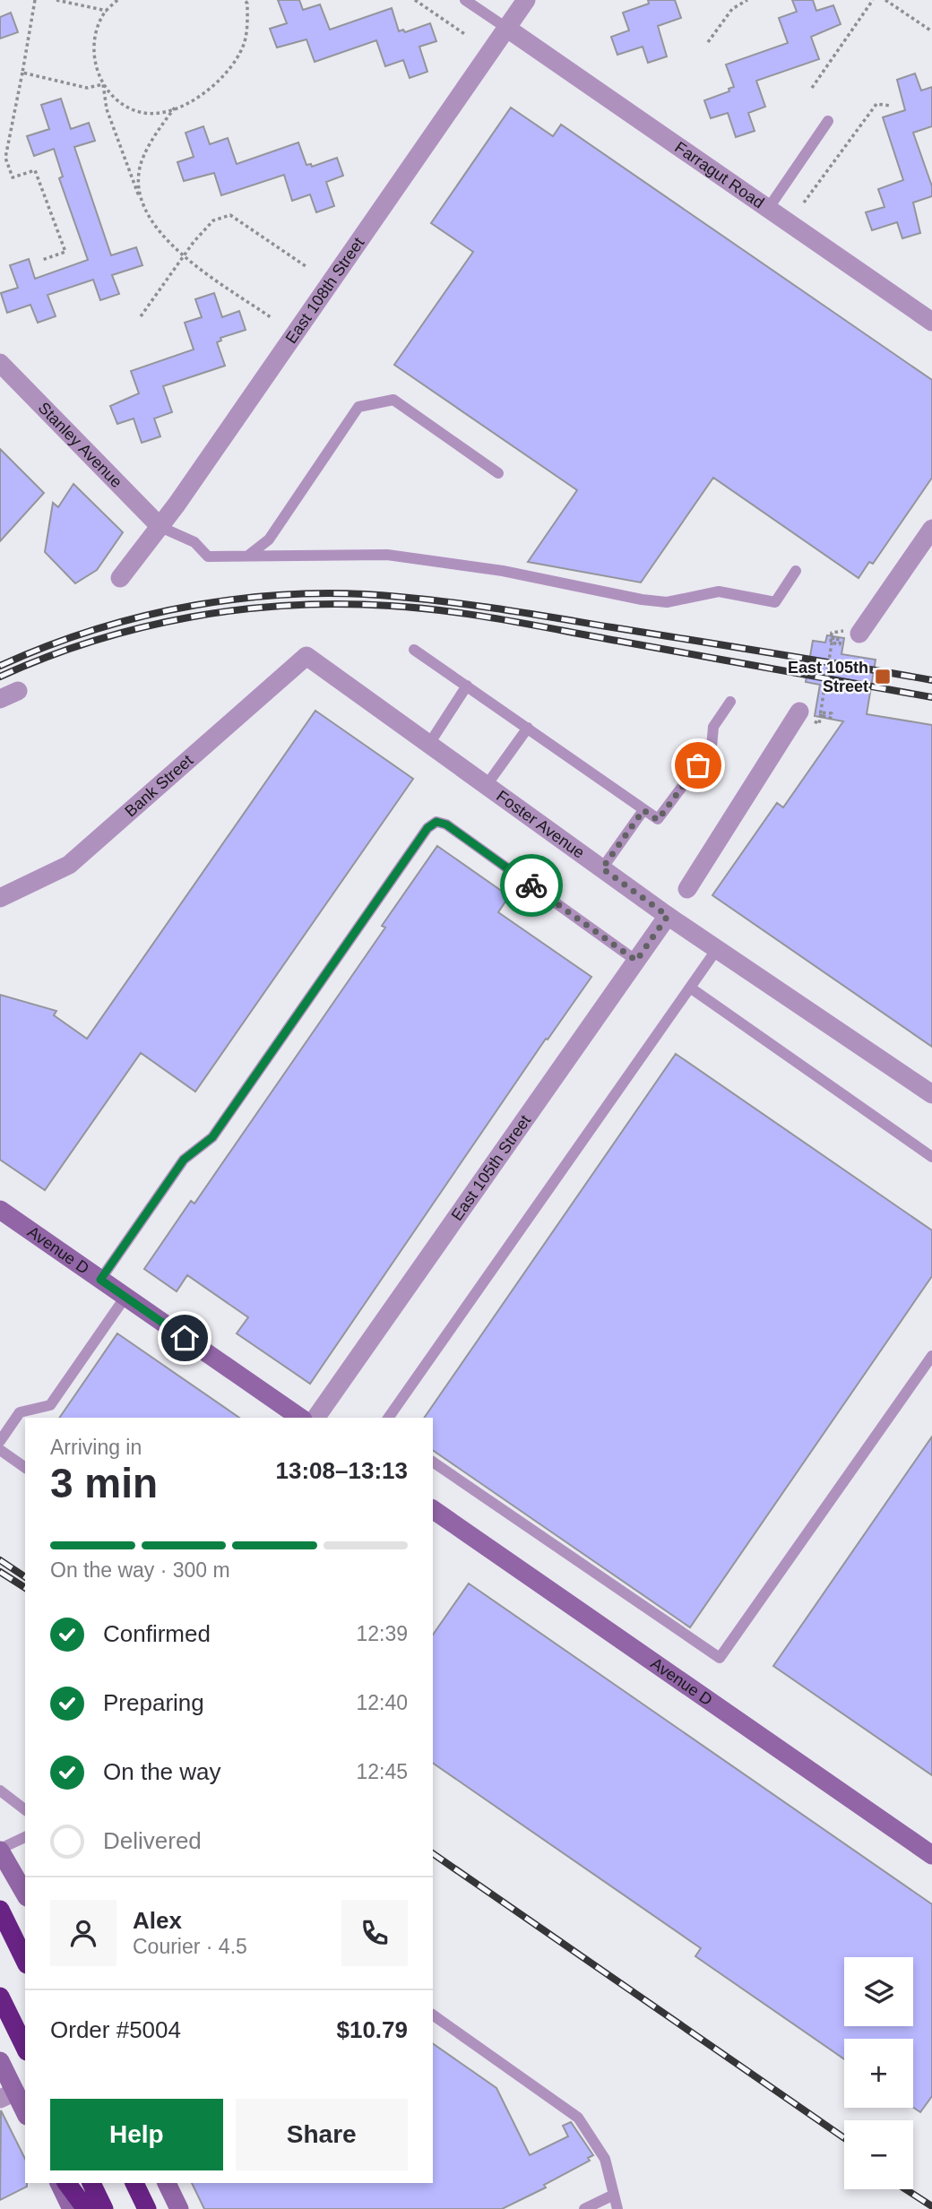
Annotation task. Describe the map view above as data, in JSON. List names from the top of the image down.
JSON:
{
  "streets": {
    "main road": ["Avenue D"],
    "street": [
      "Farragut Road",
      "East 108th Street",
      "Stanley Avenue",
      "Bank Street",
      "Foster Avenue",
      "East 105th Street"
    ]
  },
  "crossings": [
    ["Farragut Road", "East 108th Street"],
    ["East 108th Street", "Stanley Avenue"],
    ["Bank Street", "Foster Avenue"],
    ["Foster Avenue", "East 105th Street"]
  ],
  "places": {
    "transit": ["East 105th Street"]
  },
  "page": {
    "heading": ["3 min", "Arriving in", "13:08–13:13"],
    "panel": [
      "Alex",
      "Courier · 4.5",
      "Order #5004",
      "$10.79"
    ],
    "bar": "On the way · 300 m",
    "list": [
      ["Confirmed", "12:39"],
      ["Preparing", "12:40"],
      ["On the way", "12:45"],
      "Delivered"
    ],
    "map_buttons": ["+", "−"],
    "buttons": ["Help", "Share"]
  }
}
